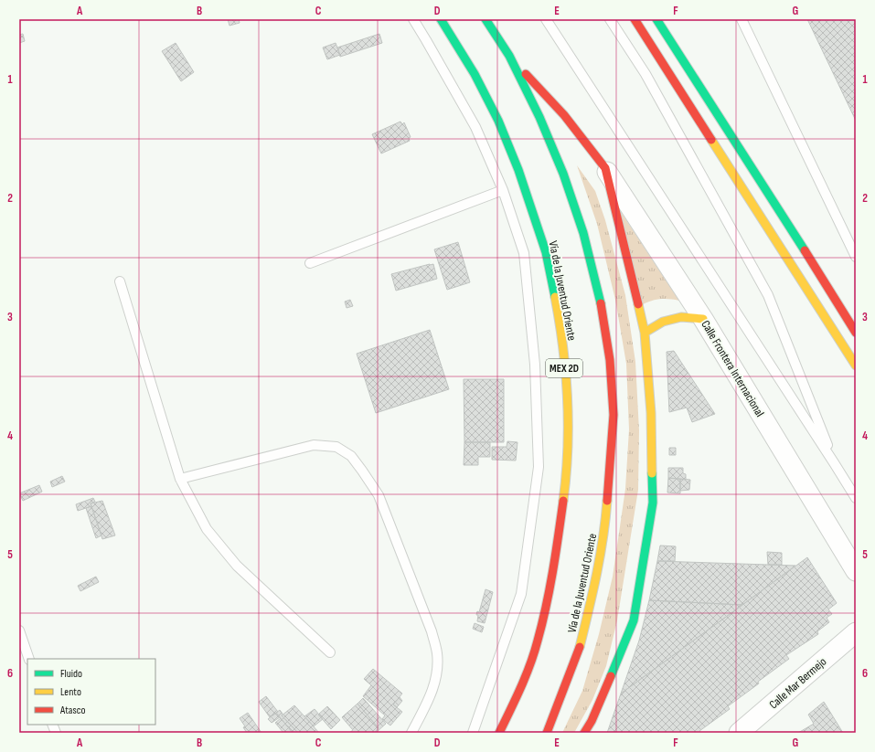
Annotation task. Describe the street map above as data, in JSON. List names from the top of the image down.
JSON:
{
  "streets": {
    "main road": ["Vía de la Juventud Oriente", "MEX 2D"],
    "street": ["Calle Frontera Internacional", "Calle Mar Bermejo"]
  },
  "legend": ["Fluido", "Lento", "Atasco"],
  "grid": {
    "columns": [
      "A",
      "B",
      "C",
      "D",
      "E",
      "F",
      "G"
    ],
    "rows": [
      "1",
      "2",
      "3",
      "4",
      "5",
      "6"
    ]
  }
}
